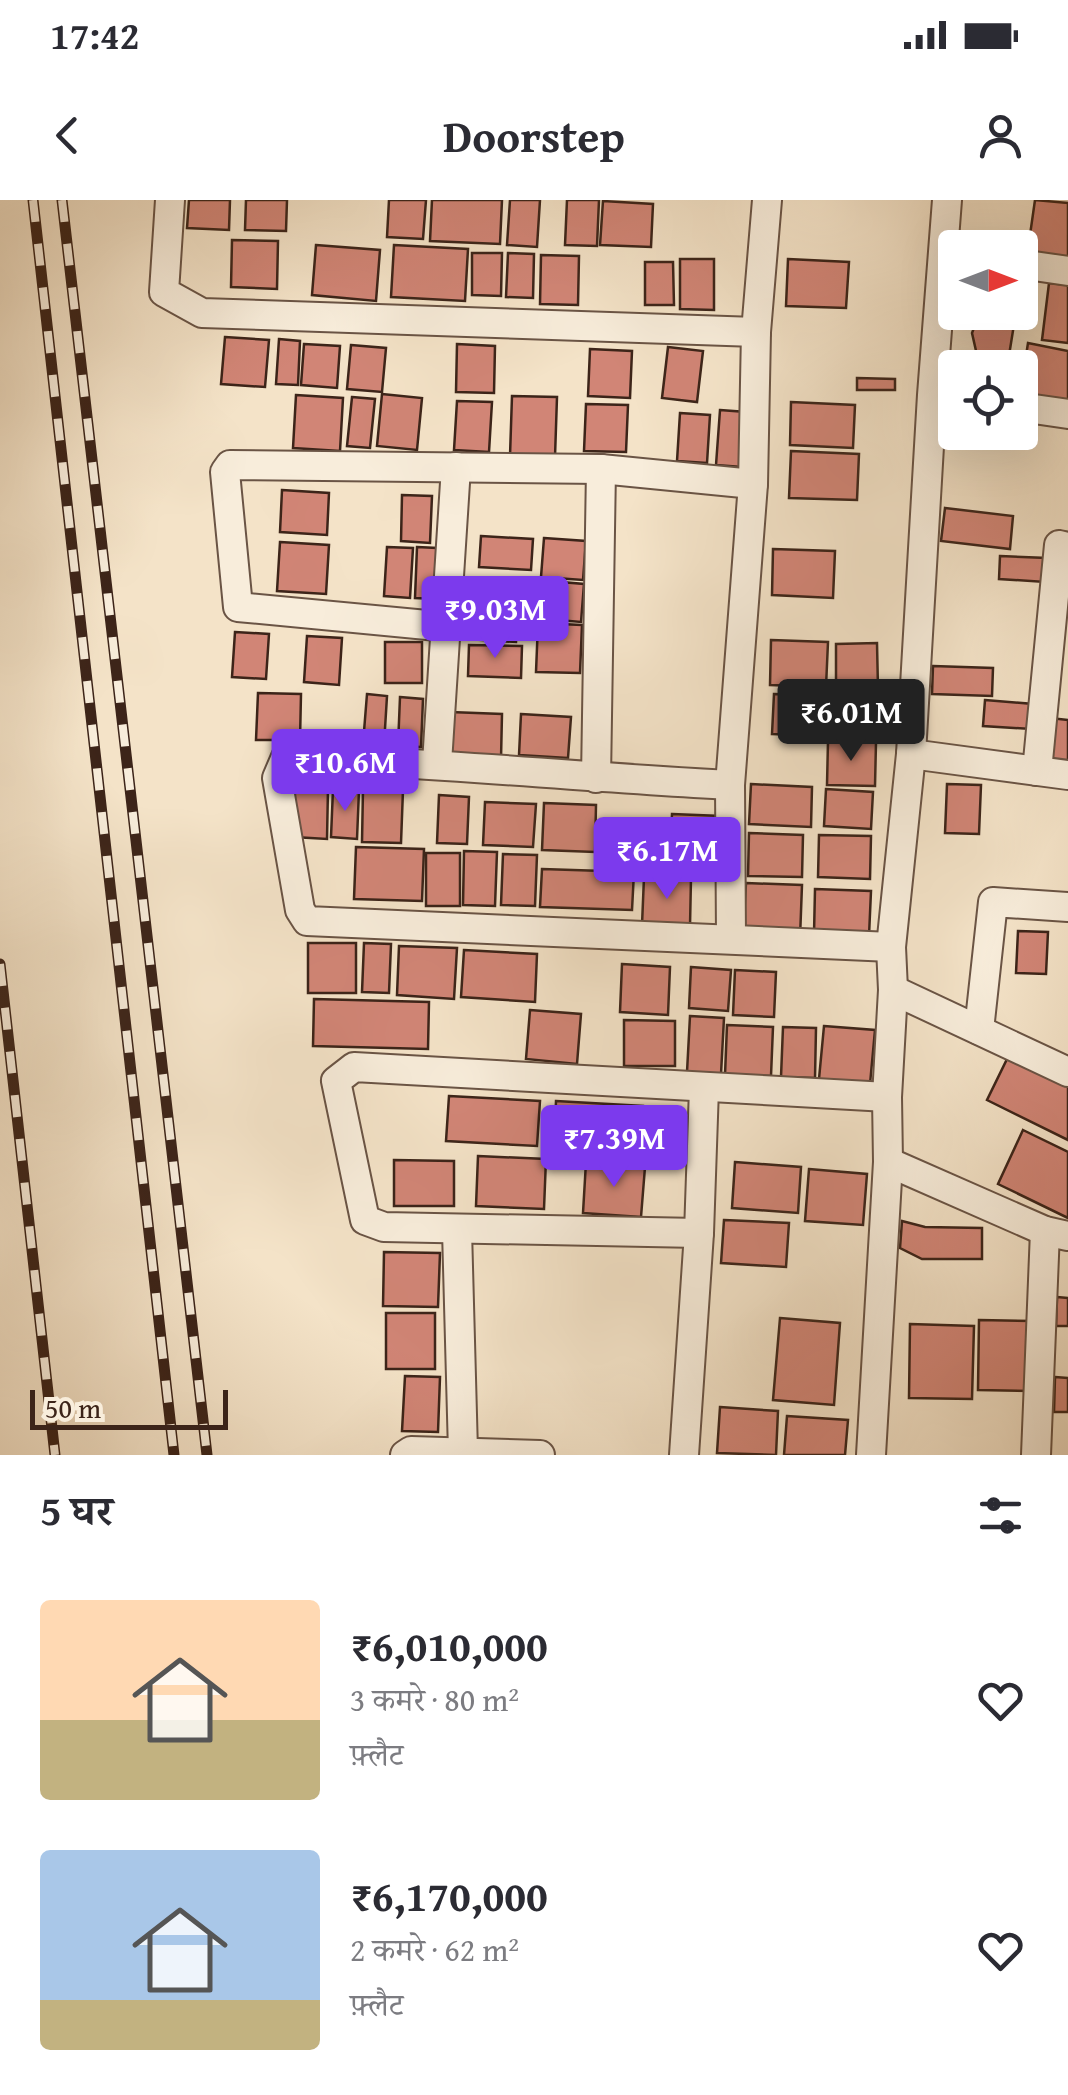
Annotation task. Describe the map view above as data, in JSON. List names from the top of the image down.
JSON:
{
  "scale_bar": "50 m",
  "north": "right",
  "page": {
    "status": "17:42",
    "header": "Doorstep",
    "price": [
      "₹9.03M",
      "₹6.01M",
      "₹10.6M",
      "₹6.17M",
      "₹7.39M"
    ],
    "scale": "50 m",
    "heading": "5 घर",
    "list": [
      {
        "name": "₹6,010,000",
        "note": "3 कमरे · 80 m² · फ़्लैट"
      },
      {
        "name": "₹6,170,000",
        "note": "2 कमरे · 62 m² · फ़्लैट"
      }
    ]
  }
}
